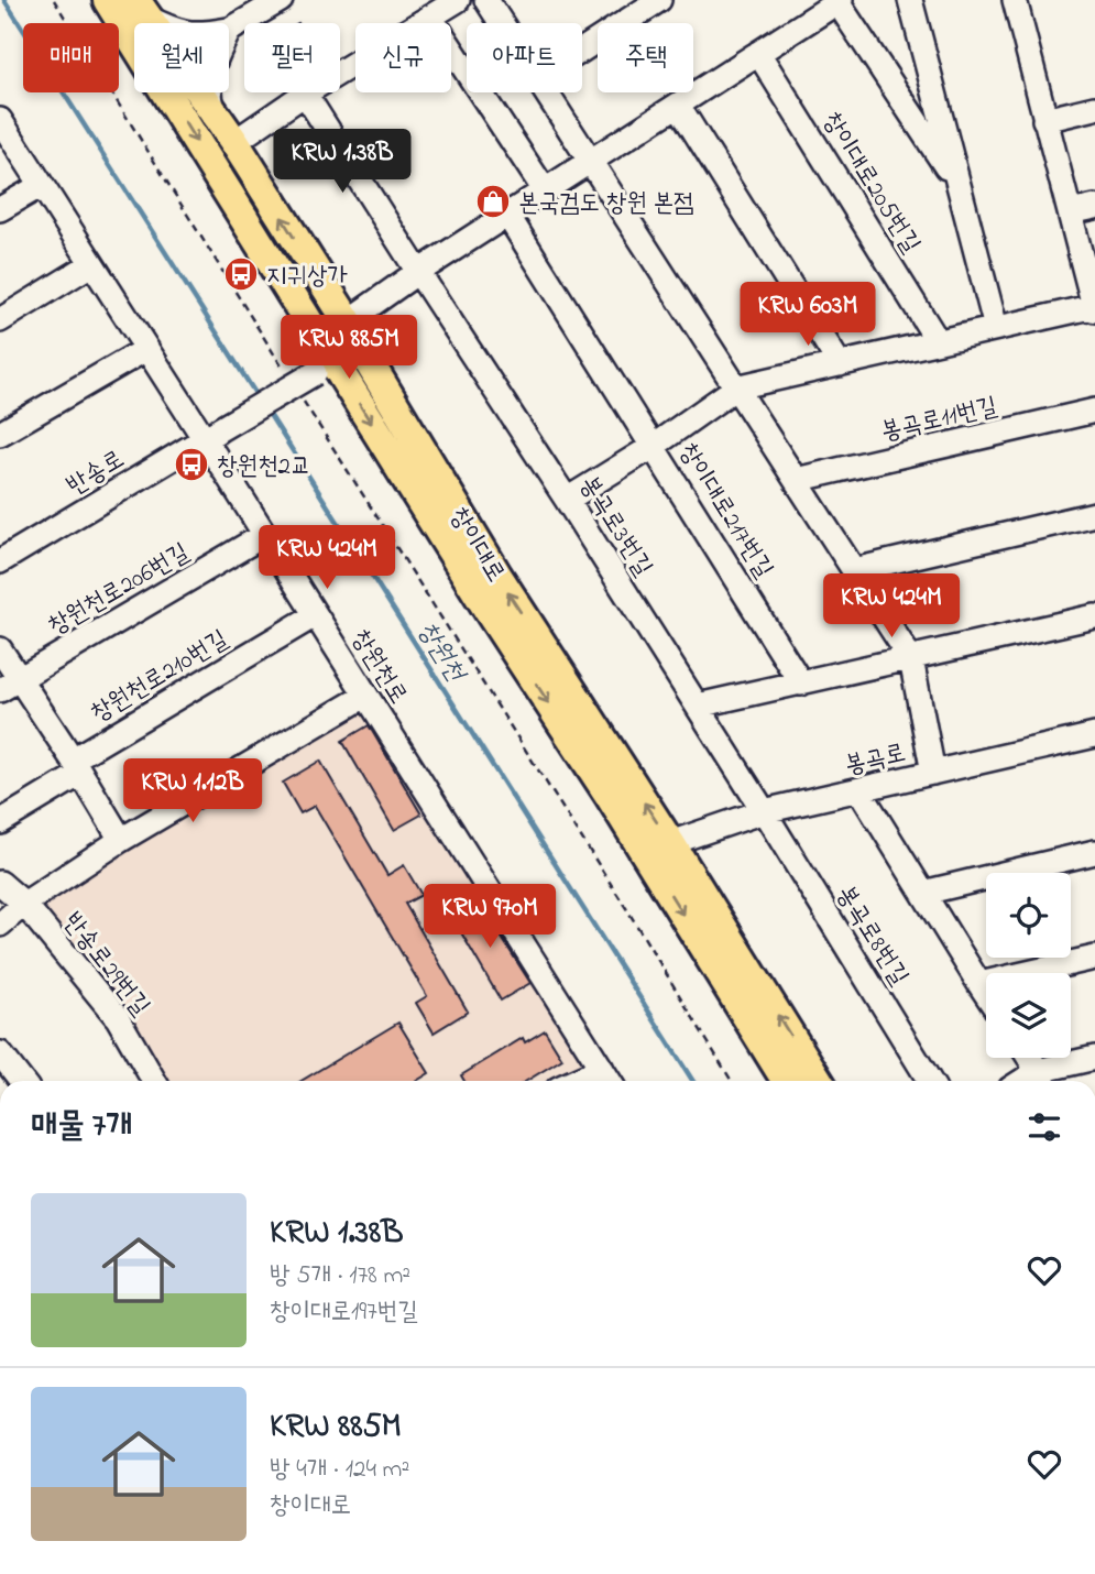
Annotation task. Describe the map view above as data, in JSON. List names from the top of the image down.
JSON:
{
  "streets": {
    "main road": ["창이대로"],
    "street": [
      "창이대로205번길",
      "봉곡로11번길",
      "반송로",
      "창이대로217번길",
      "봉곡로3번길",
      "창원천로206번길",
      "창원천로",
      "창원천로210번길",
      "봉곡로",
      "봉곡로8번길",
      "반송로29번길"
    ]
  },
  "crossings": [
    ["창이대로205번길", "창이대로217번길"],
    ["반송로", "창이대로"],
    ["반송로", "창원천로"],
    ["창이대로217번길", "봉곡로3번길"],
    ["봉곡로3번길", "봉곡로"],
    ["봉곡로3번길", "봉곡로8번길"],
    ["창이대로", "봉곡로"],
    ["창원천로206번길", "창원천로"],
    ["창원천로", "창원천로210번길"],
    ["봉곡로", "봉곡로8번길"]
  ],
  "water": ["창원천"],
  "places": {
    "shop": ["본국검도 창원 본점"],
    "bus stop": ["지귀상가", "창원천2교"]
  },
  "page": {
    "chip": [
      "매매",
      "월세",
      "필터",
      "신규",
      "아파트",
      "주택"
    ],
    "price": [
      "KRW 1.38B",
      "KRW 603M",
      "KRW 885M",
      "KRW 424M",
      "KRW 424M",
      "KRW 1.12B",
      "KRW 970M"
    ],
    "heading": "매물 7개",
    "list": [
      {
        "name": "KRW 1.38B",
        "note": "방 5개 · 178 m² · 창이대로197번길"
      },
      {
        "name": "KRW 885M",
        "note": "방 4개 · 124 m² · 창이대로"
      }
    ]
  }
}
